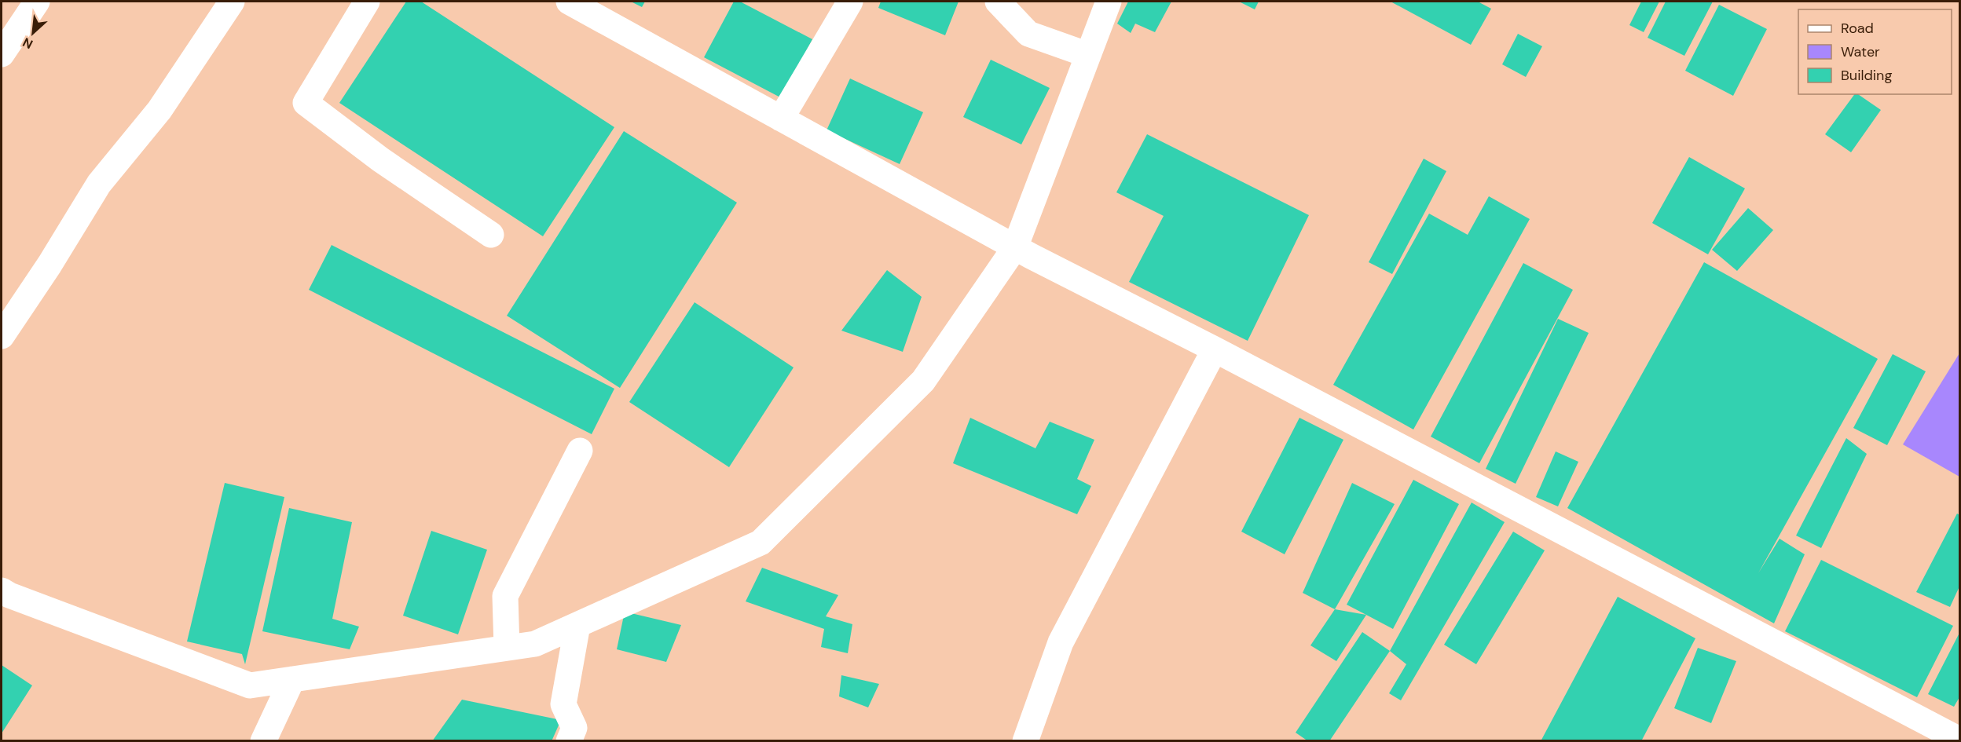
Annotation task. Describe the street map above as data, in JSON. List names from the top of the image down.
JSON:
{
  "legend": ["Road", "Water", "Building"],
  "north": "bottom left"
}
